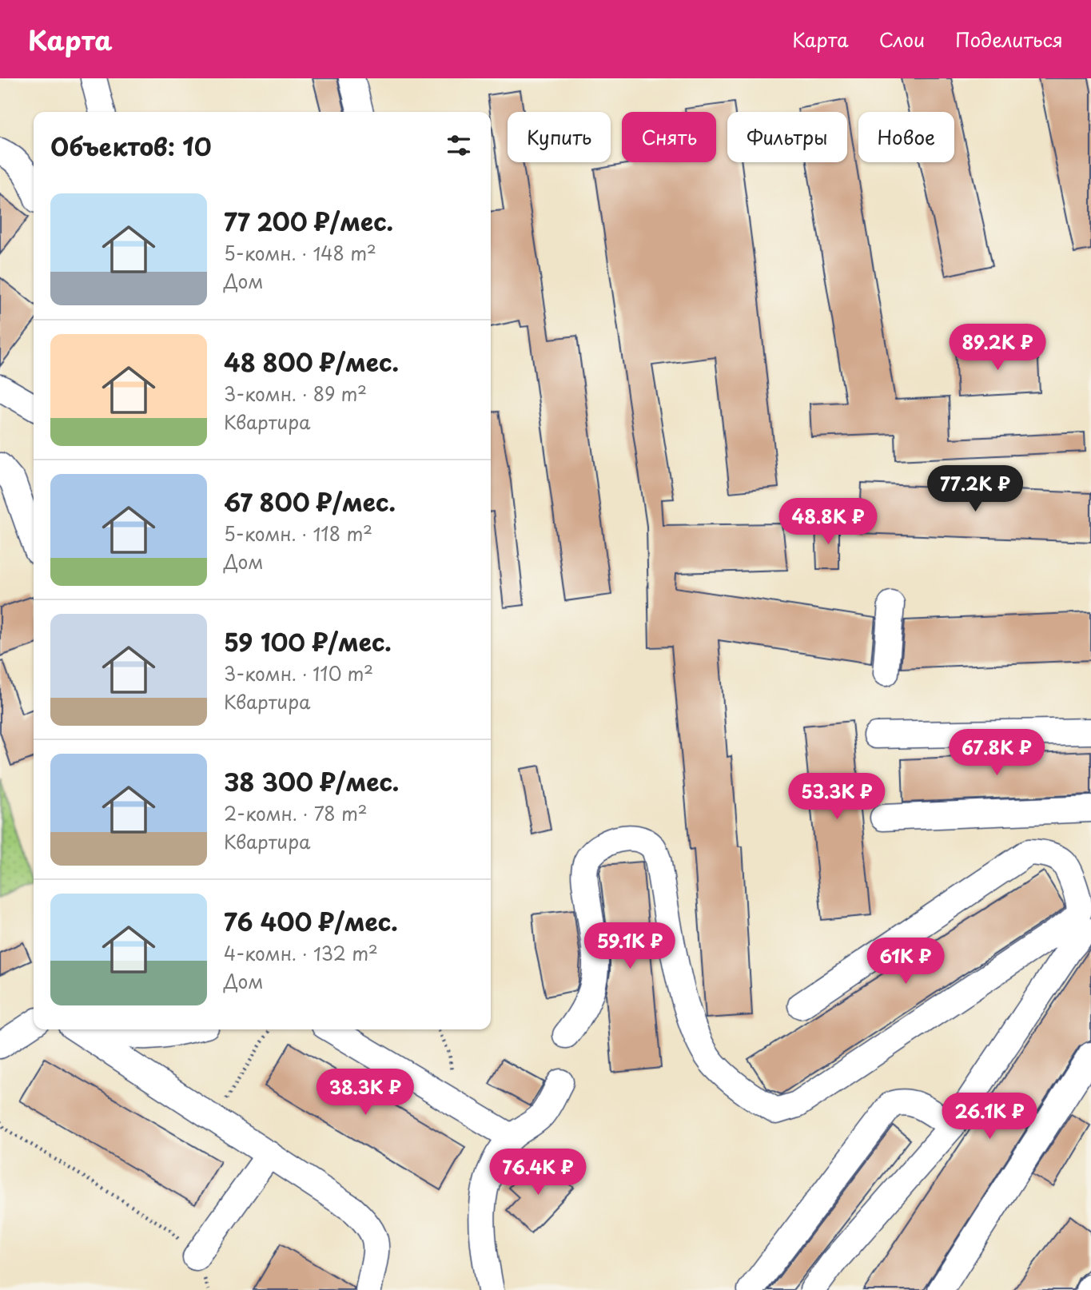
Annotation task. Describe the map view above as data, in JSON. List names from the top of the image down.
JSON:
{
  "page": {
    "header": "Карта",
    "nav": ["Карта", "Слои", "Поделиться"],
    "chip": [
      "Купить",
      "Снять",
      "Фильтры",
      "Новое"
    ],
    "heading": "Объектов: 10",
    "list": [
      {
        "name": "77 200 ₽/мес.",
        "note": "5-комн. · 148 m² · Дом"
      },
      {
        "name": "48 800 ₽/мес.",
        "note": "3-комн. · 89 m² · Квартира"
      },
      {
        "name": "67 800 ₽/мес.",
        "note": "5-комн. · 118 m² · Дом"
      },
      {
        "name": "59 100 ₽/мес.",
        "note": "3-комн. · 110 m² · Квартира"
      },
      {
        "name": "38 300 ₽/мес.",
        "note": "2-комн. · 78 m² · Квартира"
      },
      {
        "name": "76 400 ₽/мес.",
        "note": "4-комн. · 132 m² · Дом"
      }
    ],
    "price": [
      "89.2K ₽",
      "77.2K ₽",
      "48.8K ₽",
      "67.8K ₽",
      "53.3K ₽",
      "59.1K ₽",
      "61K ₽",
      "38.3K ₽",
      "26.1K ₽",
      "76.4K ₽"
    ]
  }
}
